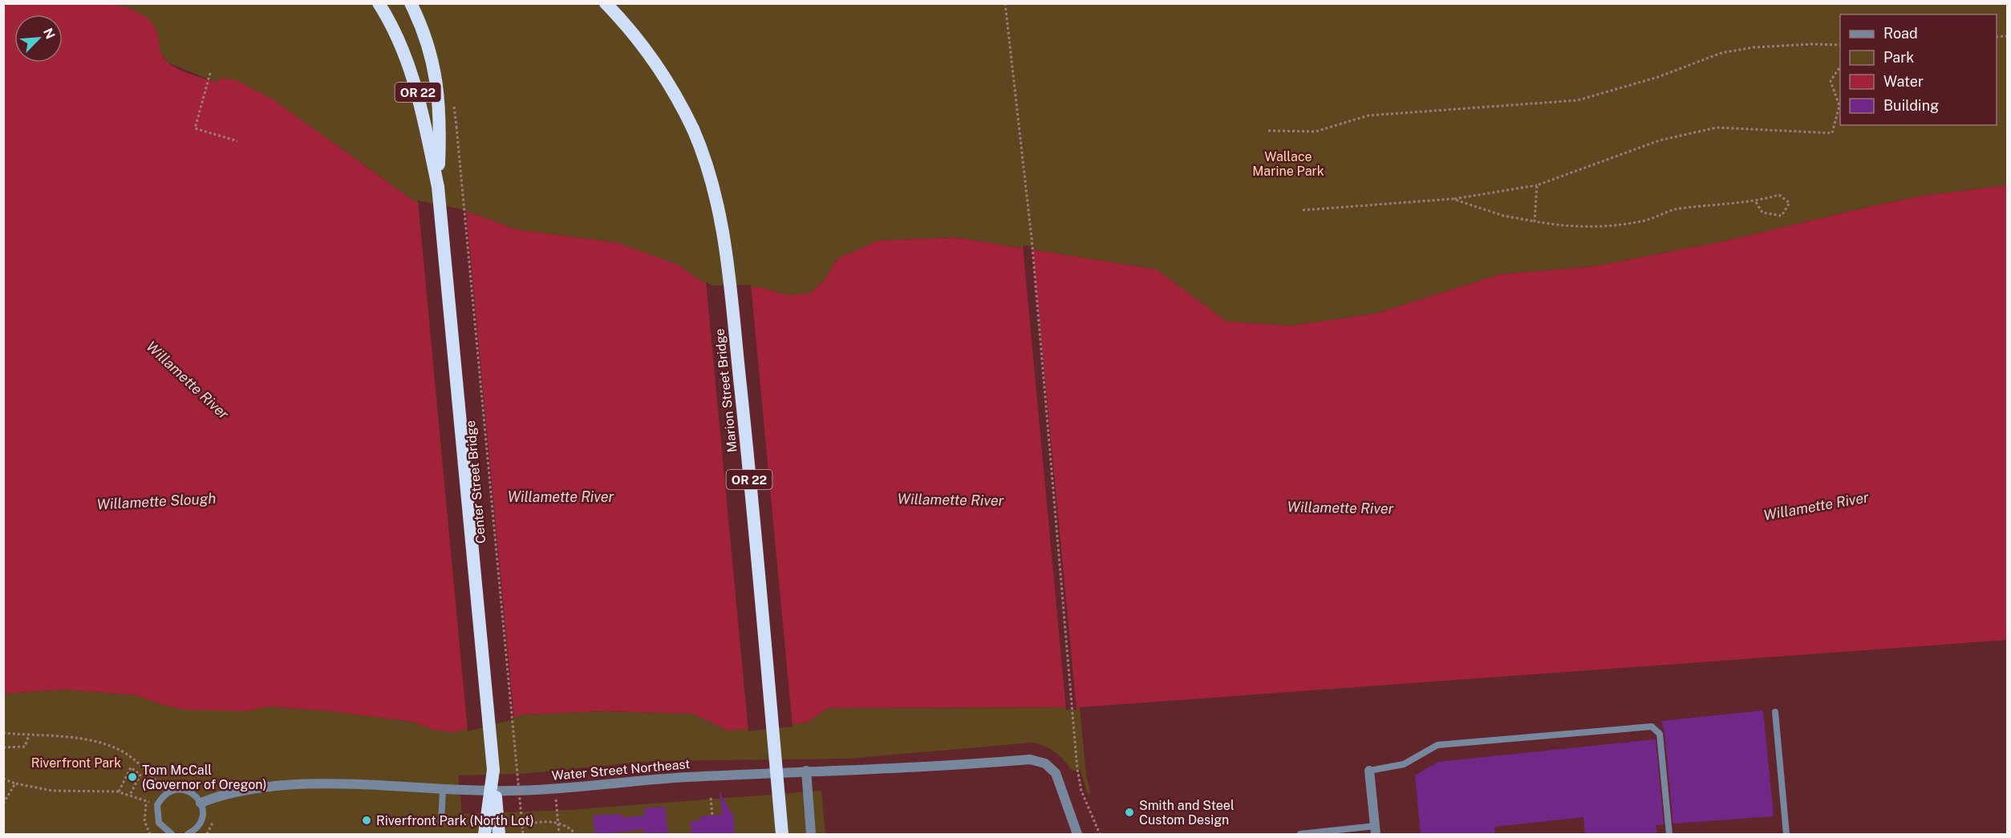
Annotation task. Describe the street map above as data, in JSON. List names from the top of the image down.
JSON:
{
  "streets": {
    "highway": ["OR 22", "Marion Street Bridge", "Center Street Bridge"],
    "street": ["Water Street Northeast"]
  },
  "crossings": [
    ["OR 22", "Center Street Bridge"]
  ],
  "water": ["Willamette River", "Willamette Slough"],
  "parks": ["Wallace Marine Park", "Riverfront Park"],
  "places": ["Tom McCall (Governor of Oregon)", "Smith and Steel Custom Design", "Riverfront Park (North Lot)"],
  "legend": [
    "Road",
    "Park",
    "Water",
    "Building"
  ],
  "north": "top right"
}
